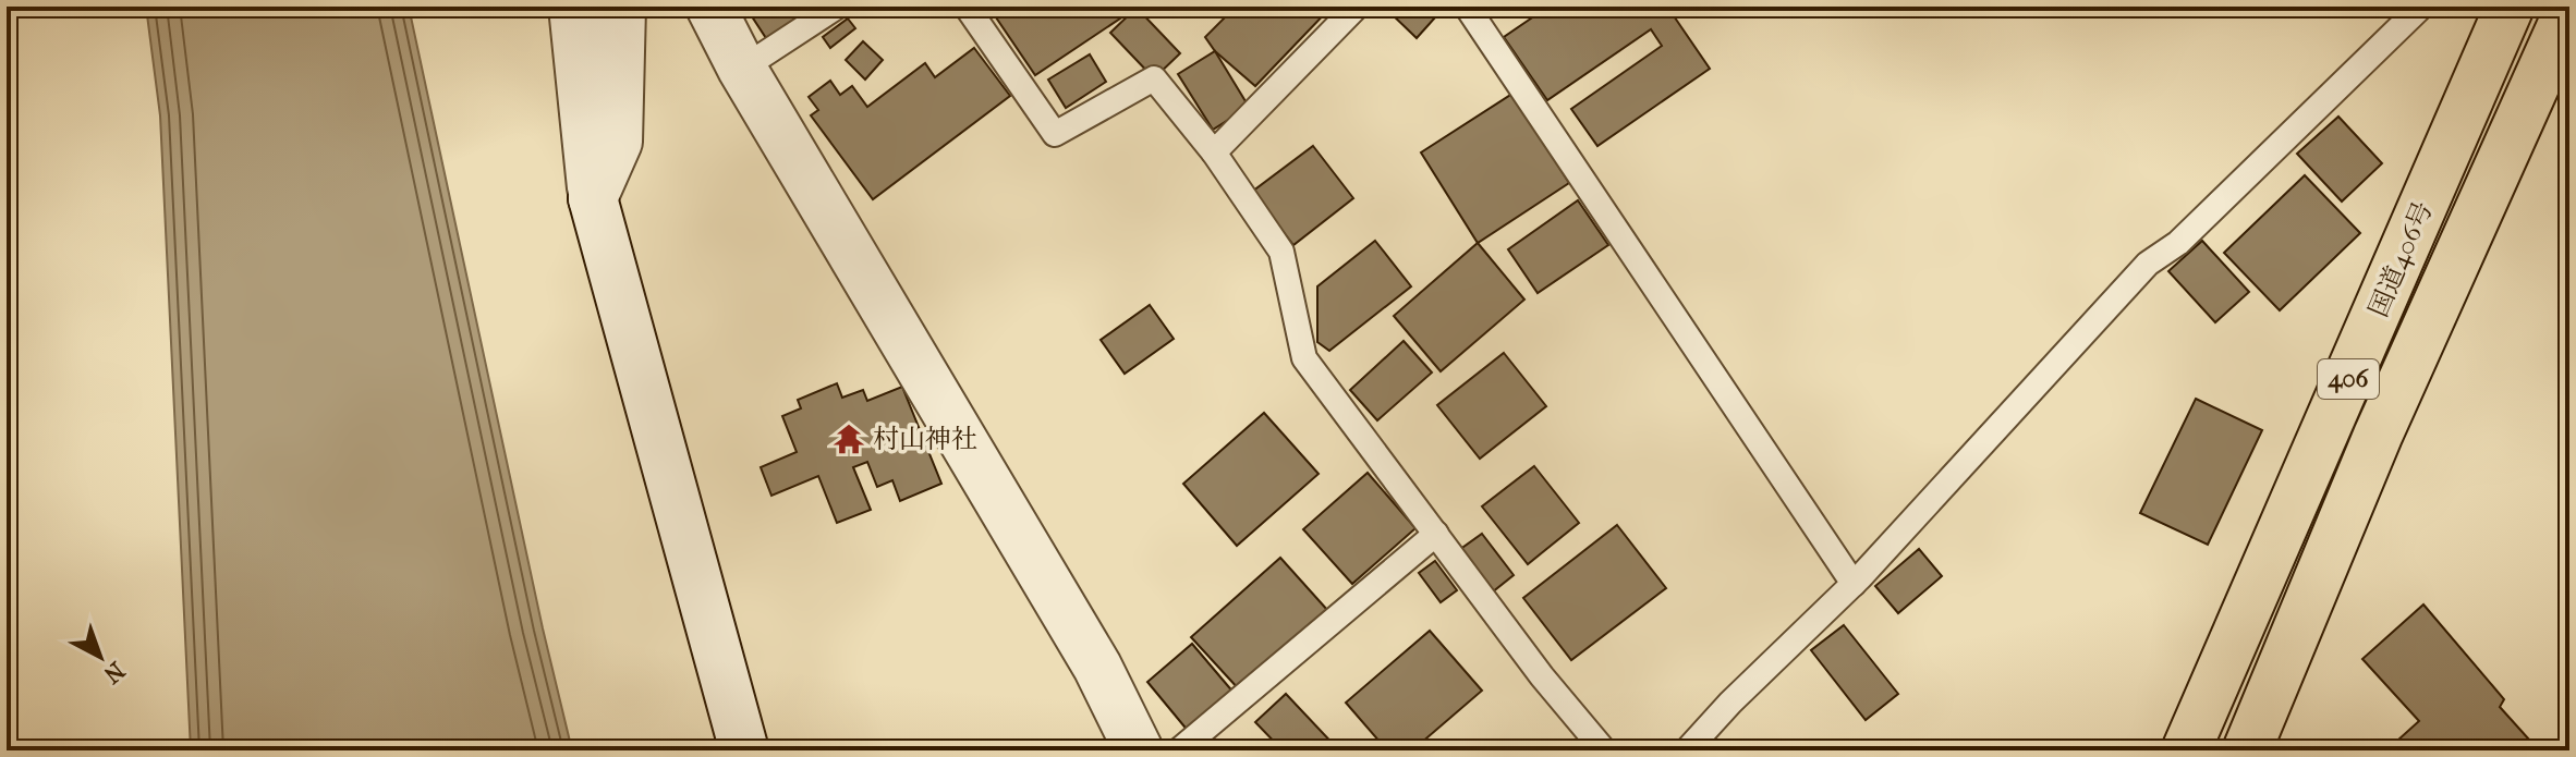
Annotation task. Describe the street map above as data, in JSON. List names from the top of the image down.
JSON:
{
  "streets": {
    "highway": ["国道406号", "406"]
  },
  "places": {
    "temple": ["村山神社"]
  },
  "north": "bottom right"
}
